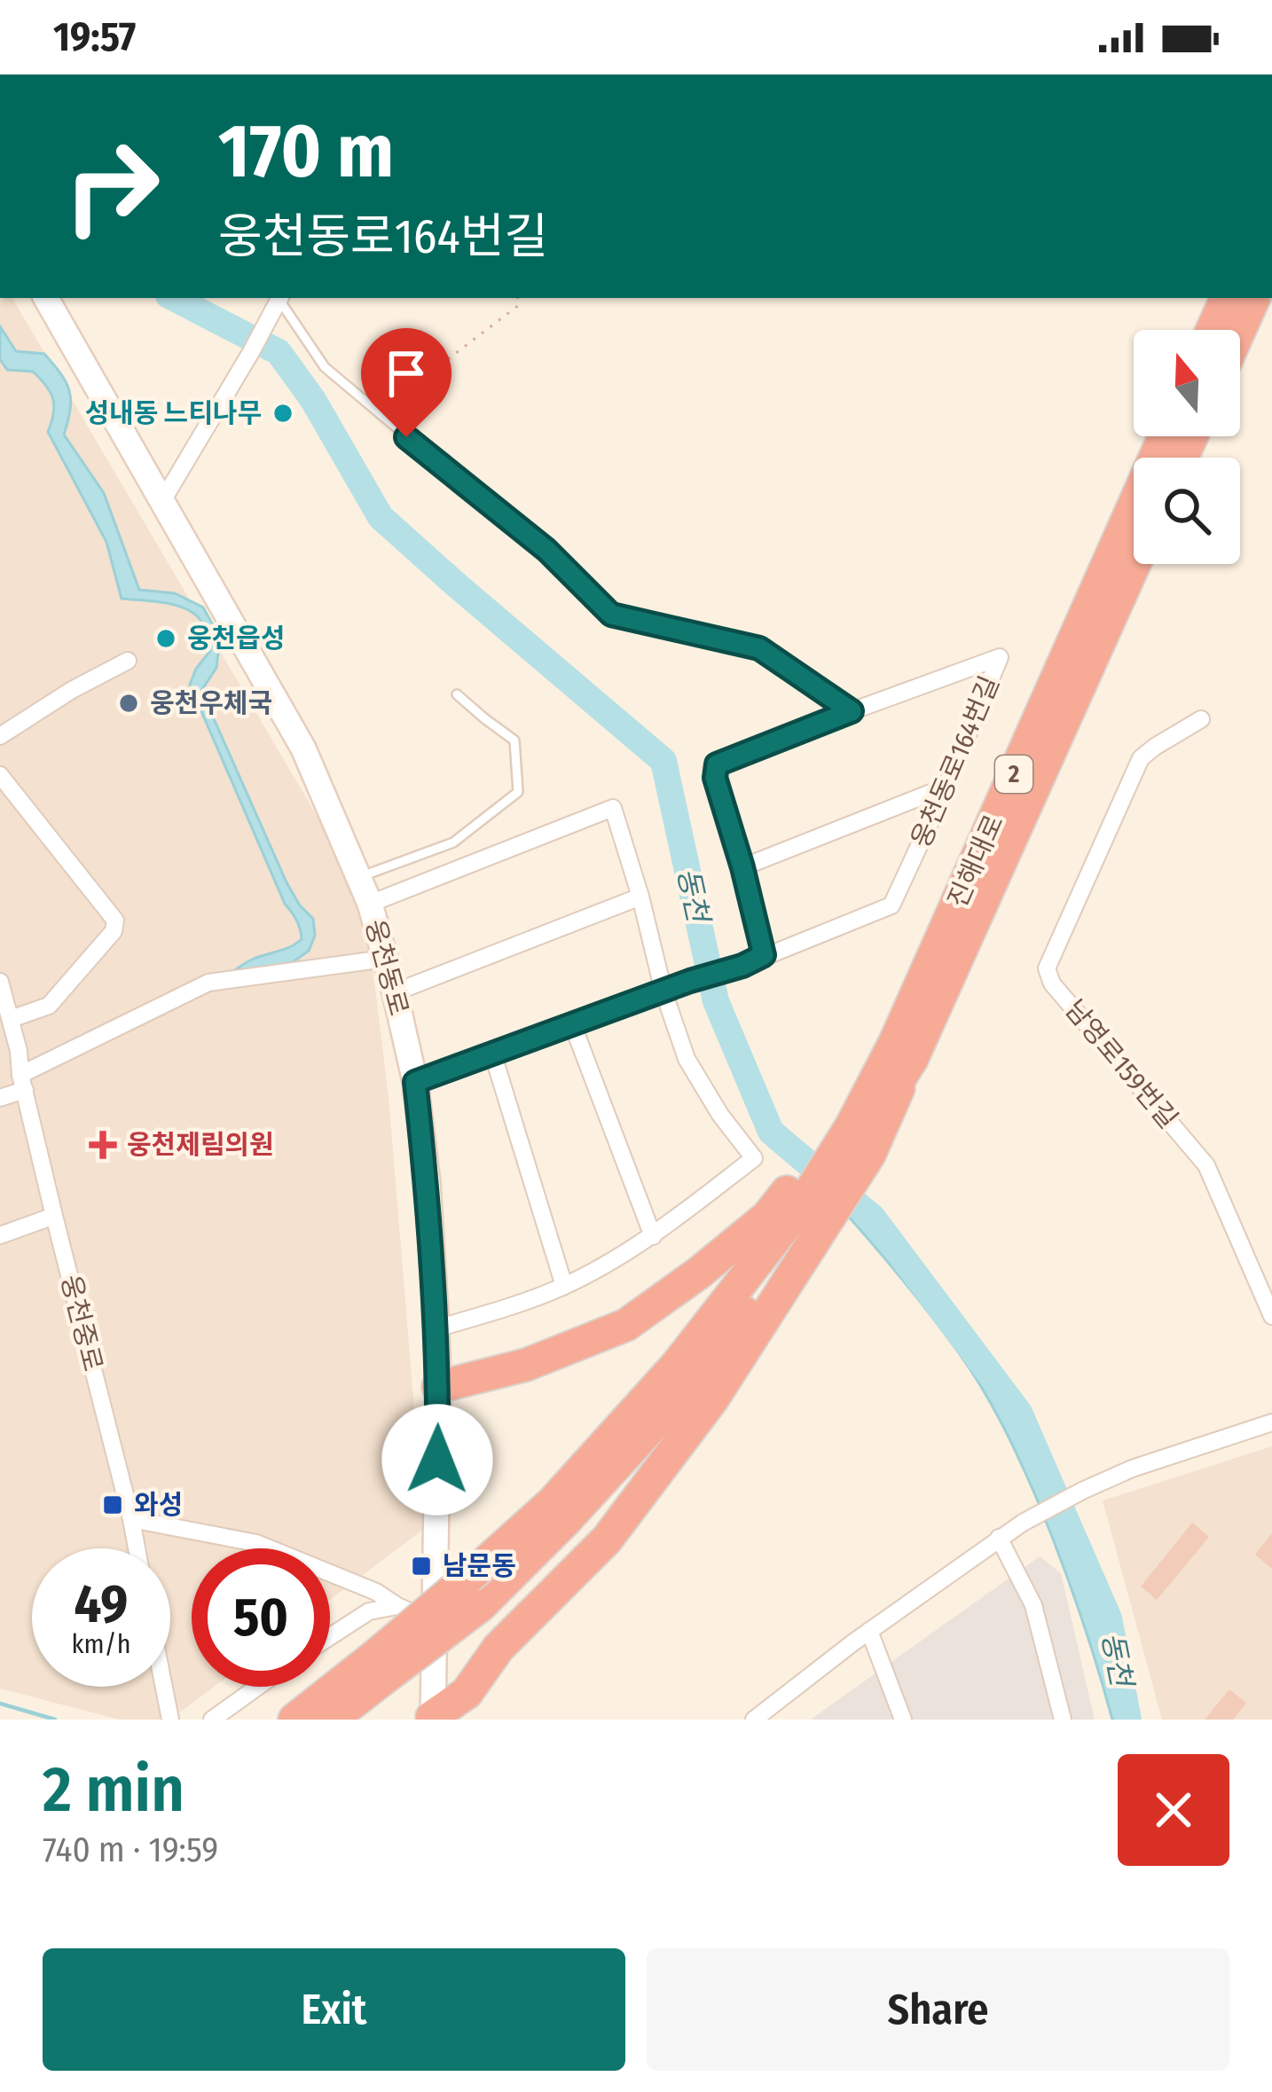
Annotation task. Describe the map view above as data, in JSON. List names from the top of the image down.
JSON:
{
  "streets": {
    "highway": ["2", "진해대로"],
    "main road": ["웅천동로"],
    "street": ["웅천동로164번길", "남영로159번길", "웅천중로"]
  },
  "water": ["동천"],
  "places": {
    "other": ["성내동 느티나무", "웅천읍성", "웅천우체국"],
    "health": ["웅천제림의원"],
    "transit": ["와성", "남문동"]
  },
  "north": "top",
  "page": {
    "status": "19:57",
    "turn": ["170 m", "웅천동로164번길"],
    "speed": "49 km/h",
    "limit": "50",
    "heading": ["2 min", "740 m · 19:59"],
    "buttons": ["Exit", "Share"]
  }
}
